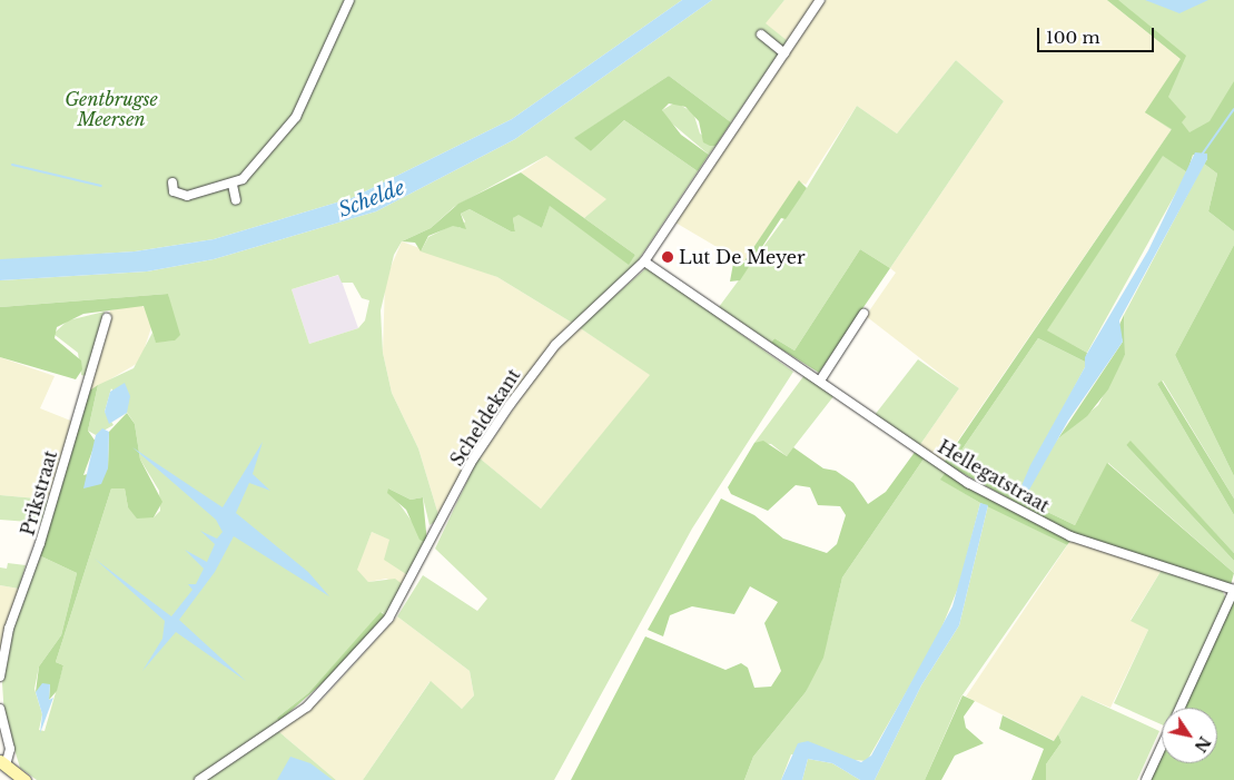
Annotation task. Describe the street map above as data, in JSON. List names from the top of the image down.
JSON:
{
  "streets": {
    "street": ["Scheldekant", "Hellegatstraat", "Prikstraat"]
  },
  "crossings": [
    ["Scheldekant", "Hellegatstraat"]
  ],
  "water": ["Schelde"],
  "parks": ["Gentbrugse Meersen"],
  "places": ["Lut De Meyer"],
  "scale_bar": "100 m",
  "north": "bottom right"
}
